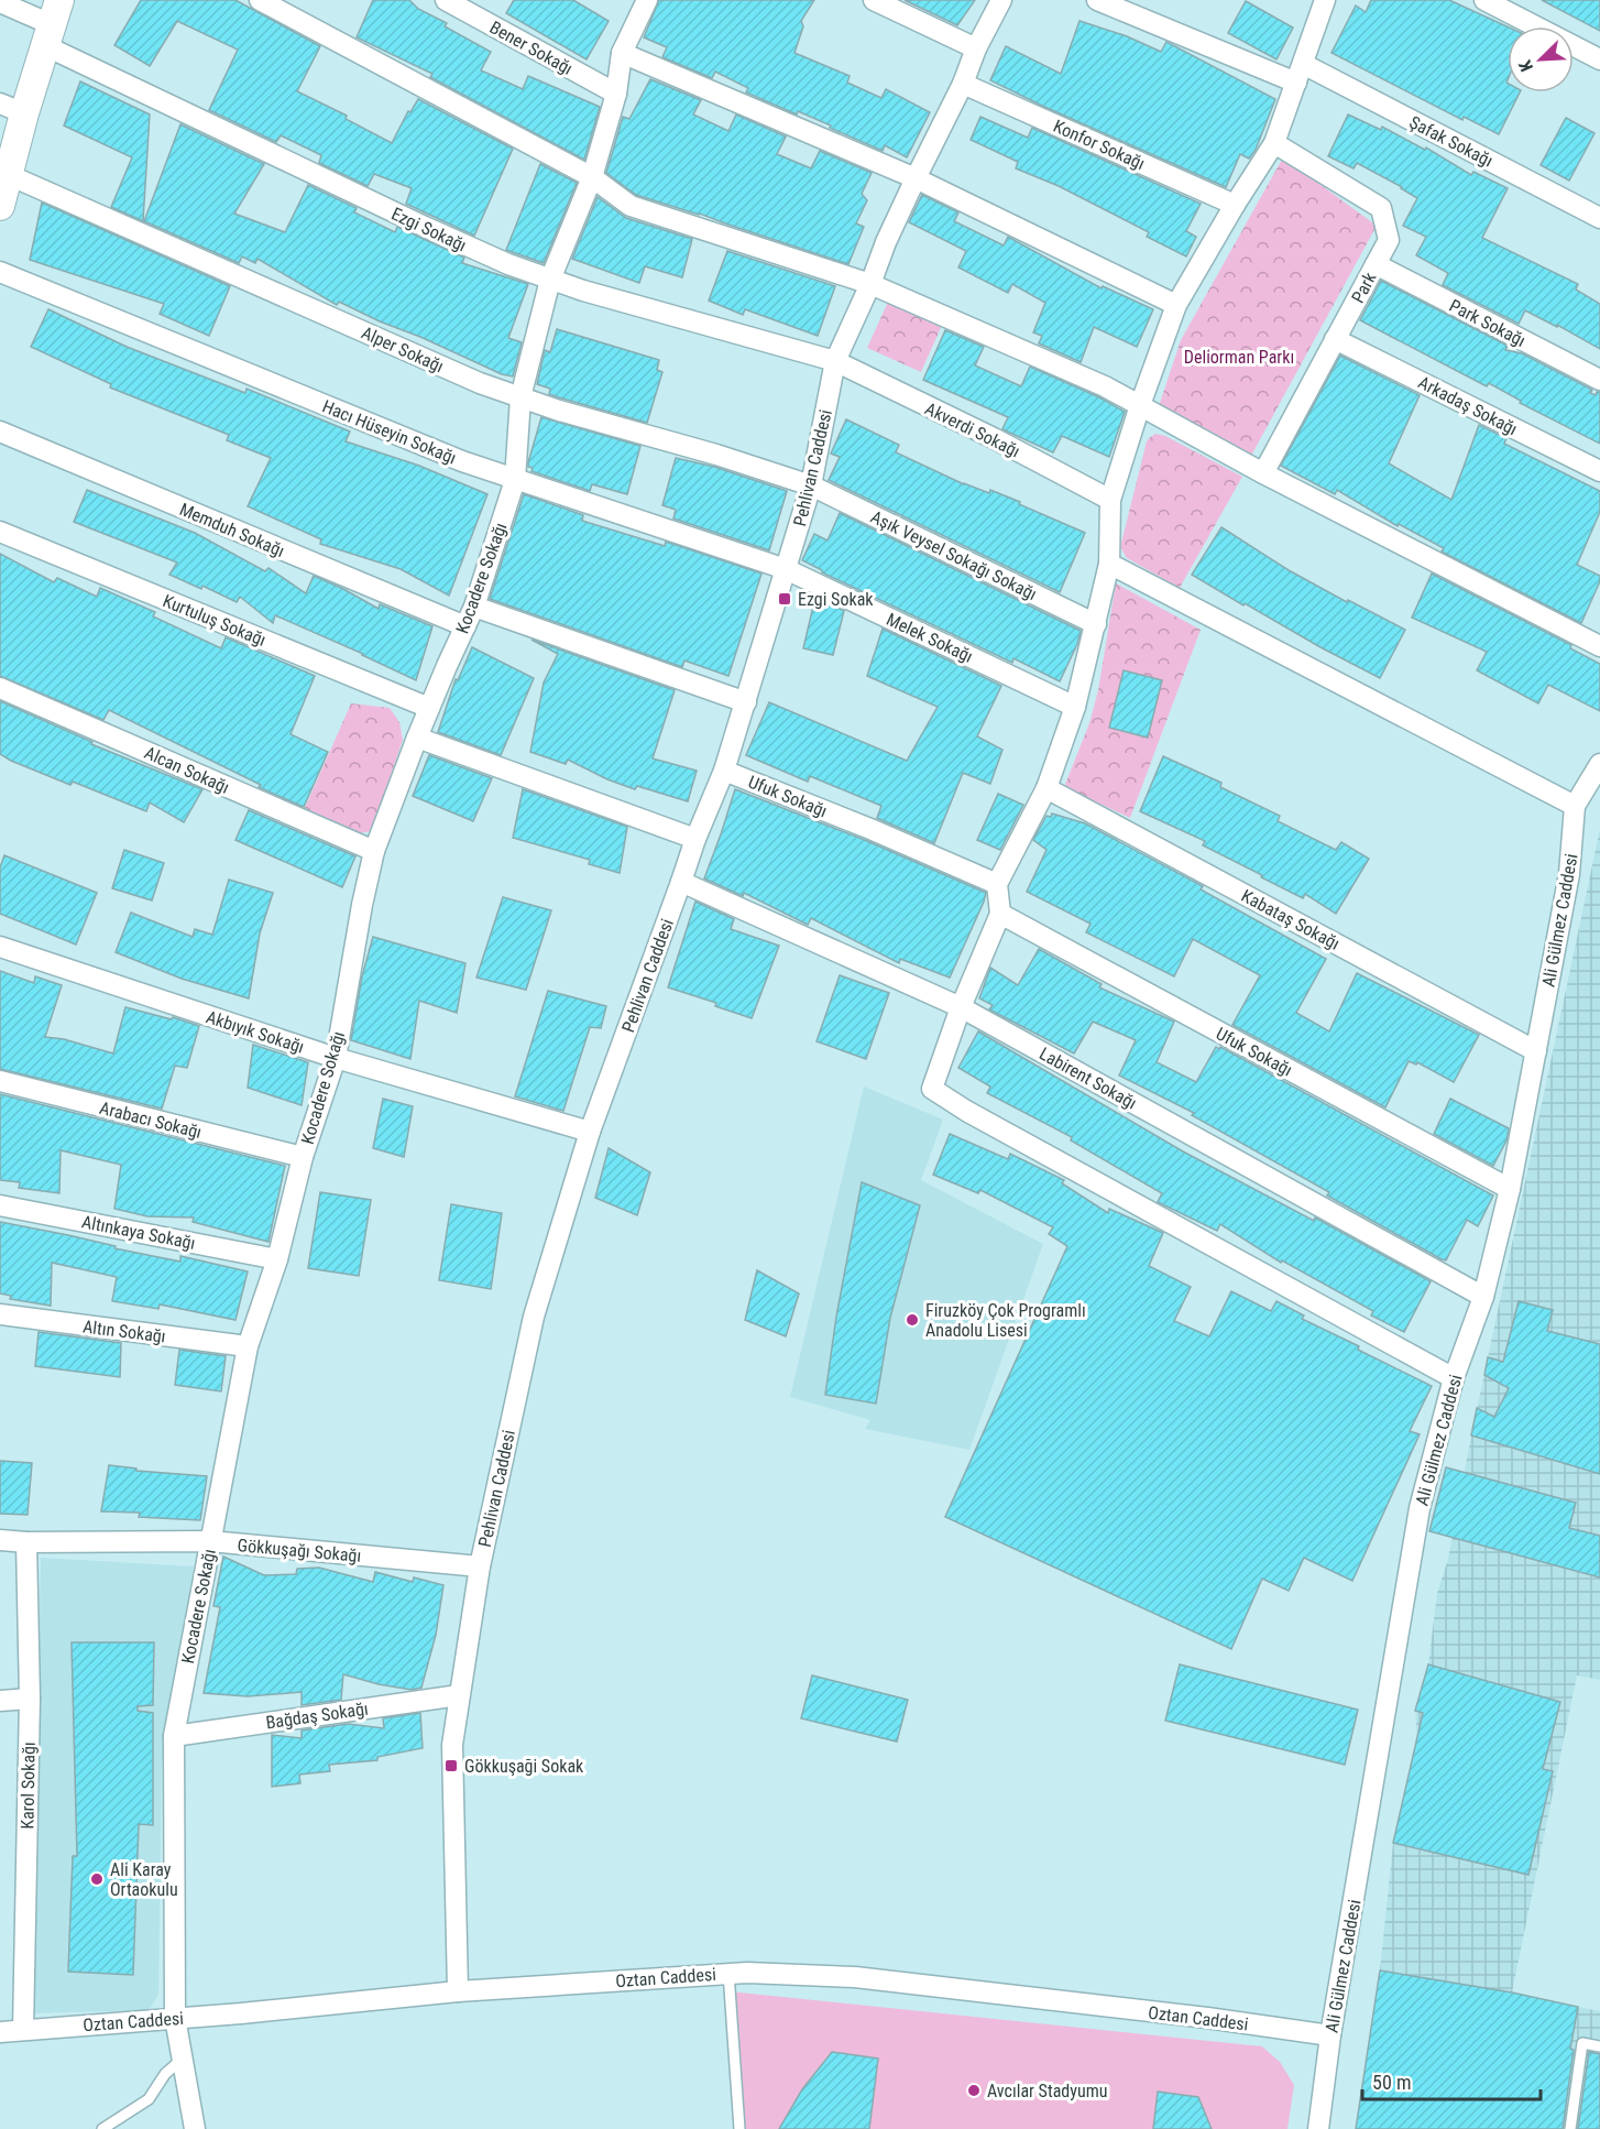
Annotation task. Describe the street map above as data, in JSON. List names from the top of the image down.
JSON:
{
  "streets": {
    "street": [
      "Bener Sokağı",
      "Şafak Sokağı",
      "Konfor Sokağı",
      "Ezgi Sokağı",
      "Park",
      "Park Sokağı",
      "Alper Sokağı",
      "Arkadaş Sokağı",
      "Akverdi Sokağı",
      "Hacı Hüseyin Sokağı",
      "Pehlivan Caddesi",
      "Memduh Sokağı",
      "Aşık Veysel Sokağı Sokağı",
      "Kocadere Sokağı",
      "Kurtuluş Sokağı",
      "Melek Sokağı",
      "Alcan Sokağı",
      "Ufuk Sokağı",
      "Kabataş Sokağı",
      "Ali Gülmez Caddesi",
      "Akbıyık Sokağı",
      "Labirent Sokağı",
      "Arabacı Sokağı",
      "Altınkaya Sokağı",
      "Altın Sokağı",
      "Gökkuşağı Sokağı",
      "Bağdaş Sokağı",
      "Karol Sokağı",
      "Oztan Caddesi"
    ]
  },
  "crossings": [
    ["Bener Sokağı", "Kocadere Sokağı"],
    ["Konfor Sokağı", "Pehlivan Caddesi"],
    ["Ezgi Sokağı", "Akverdi Sokağı"],
    ["Ezgi Sokağı", "Pehlivan Caddesi"],
    ["Ezgi Sokağı", "Kocadere Sokağı"],
    ["Park", "Park Sokağı"],
    ["Park", "Arkadaş Sokağı"],
    ["Alper Sokağı", "Pehlivan Caddesi"],
    ["Alper Sokağı", "Aşık Veysel Sokağı Sokağı"],
    ["Alper Sokağı", "Kocadere Sokağı"],
    ["Akverdi Sokağı", "Pehlivan Caddesi"],
    ["Hacı Hüseyin Sokağı", "Pehlivan Caddesi"],
    ["Hacı Hüseyin Sokağı", "Kocadere Sokağı"],
    ["Hacı Hüseyin Sokağı", "Melek Sokağı"],
    ["Pehlivan Caddesi", "Aşık Veysel Sokağı Sokağı"],
    ["Pehlivan Caddesi", "Melek Sokağı"],
    ["Pehlivan Caddesi", "Ufuk Sokağı"],
    ["Pehlivan Caddesi", "Akbıyık Sokağı"],
    ["Pehlivan Caddesi", "Labirent Sokağı"],
    ["Pehlivan Caddesi", "Gökkuşağı Sokağı"],
    ["Pehlivan Caddesi", "Bağdaş Sokağı"],
    ["Pehlivan Caddesi", "Oztan Caddesi"],
    ["Memduh Sokağı", "Kocadere Sokağı"],
    ["Kocadere Sokağı", "Kurtuluş Sokağı"],
    ["Kocadere Sokağı", "Alcan Sokağı"],
    ["Kocadere Sokağı", "Akbıyık Sokağı"],
    ["Kocadere Sokağı", "Arabacı Sokağı"],
    ["Kocadere Sokağı", "Altınkaya Sokağı"],
    ["Kocadere Sokağı", "Altın Sokağı"],
    ["Kocadere Sokağı", "Gökkuşağı Sokağı"],
    ["Kocadere Sokağı", "Bağdaş Sokağı"],
    ["Kocadere Sokağı", "Oztan Caddesi"],
    ["Ufuk Sokağı", "Ali Gülmez Caddesi"],
    ["Kabataş Sokağı", "Ali Gülmez Caddesi"],
    ["Ali Gülmez Caddesi", "Labirent Sokağı"],
    ["Ali Gülmez Caddesi", "Oztan Caddesi"],
    ["Gökkuşağı Sokağı", "Karol Sokağı"],
    ["Karol Sokağı", "Oztan Caddesi"]
  ],
  "parks": ["Deliorman Parkı"],
  "places": {
    "transit": ["Ezgi Sokak", "Gökkuşaği Sokak"],
    "other": ["Firuzköy Çok Programlı Anadolu Lisesi", "Ali Karay Ortaokulu", "Avcılar Stadyumu"]
  },
  "scale_bar": "50 m",
  "north": "bottom left"
}
